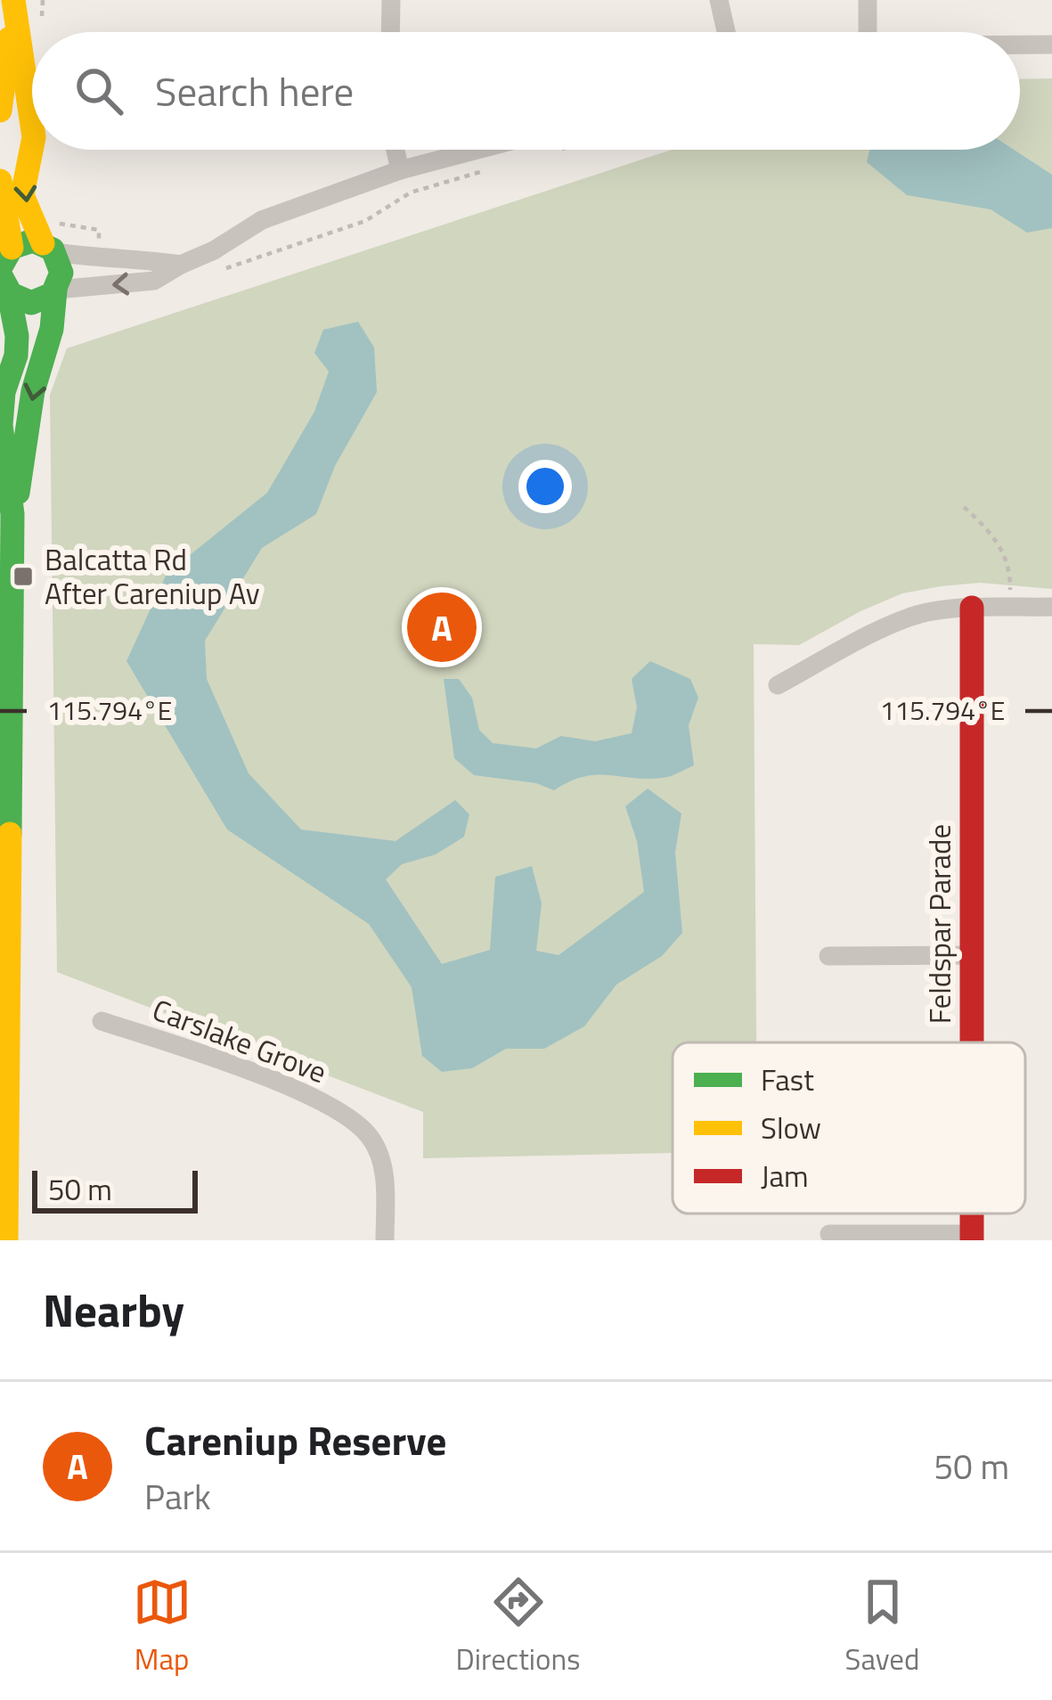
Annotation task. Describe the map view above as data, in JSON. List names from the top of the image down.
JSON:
{
  "streets": {
    "street": ["Feldspar Parade", "Carslake Grove"]
  },
  "places": {
    "transit": ["Balcatta Rd After Careniup Av"]
  },
  "legend": ["Fast", "Slow", "Jam"],
  "scale_bar": "50 m",
  "page": {
    "search": "Search here",
    "pins": "A",
    "scale": "50 m",
    "heading": "Nearby",
    "list": [
      {
        "mark": "A",
        "name": "Careniup Reserve",
        "note": "Park",
        "value": "50 m"
      }
    ],
    "nav": ["Map", "Directions", "Saved"]
  },
  "coordinates": ["115.794°E"]
}
